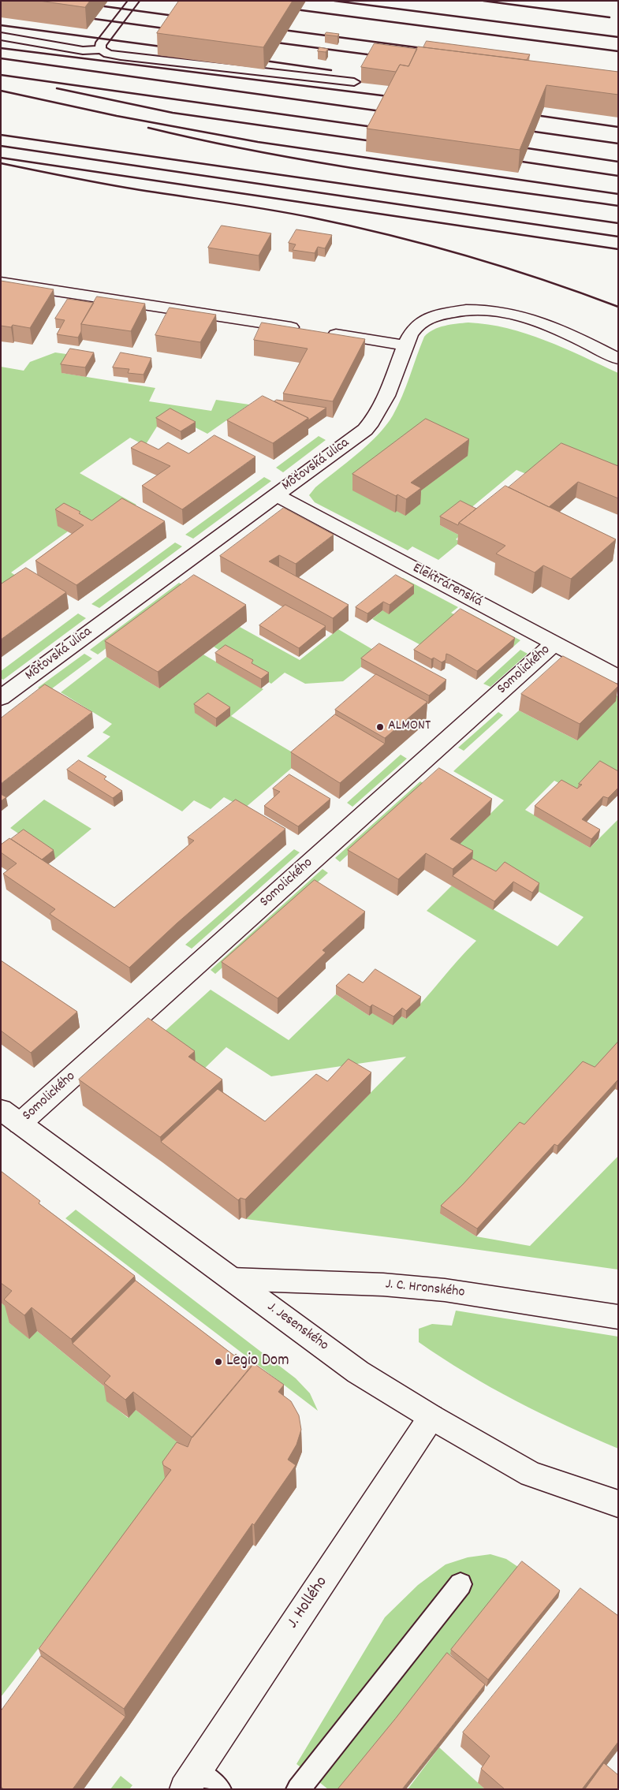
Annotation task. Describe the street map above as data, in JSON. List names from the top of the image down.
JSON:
{
  "streets": {
    "street": [
      "Môťovská ulica",
      "Elektrárenská",
      "Somolického",
      "J. C. Hronského",
      "J. Jesenského",
      "J. Hollého"
    ]
  },
  "crossings": [
    ["Môťovská ulica", "Elektrárenská"],
    ["Elektrárenská", "Somolického"],
    ["Somolického", "J. Jesenského"],
    ["J. C. Hronského", "J. Jesenského"],
    ["J. Jesenského", "J. Hollého"]
  ],
  "places": ["ALMONT", "Legio Dom"]
}
